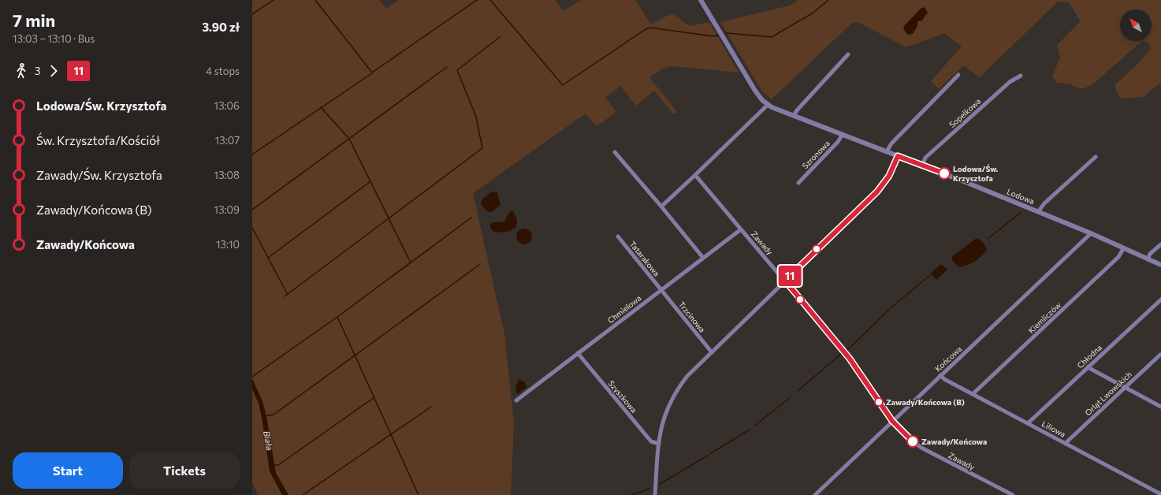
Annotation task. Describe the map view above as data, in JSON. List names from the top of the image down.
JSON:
{
  "streets": {
    "street": [
      "Sopelkowa",
      "Szronowa",
      "Lodowa",
      "Zawady",
      "Tatarakowa",
      "Chmielowa",
      "Trzcinowa",
      "Kiemliczów",
      "Chłodna",
      "Końcowa",
      "Orląt Lwowskich",
      "Szyszkowa",
      "Liliowa"
    ]
  },
  "crossings": [
    ["Sopelkowa", "Lodowa"],
    ["Szronowa", "Lodowa"],
    ["Lodowa", "Kiemliczów"],
    ["Lodowa", "Końcowa"],
    ["Zawady", "Chmielowa"],
    ["Zawady", "Końcowa"],
    ["Tatarakowa", "Chmielowa"],
    ["Tatarakowa", "Trzcinowa"],
    ["Chmielowa", "Trzcinowa"],
    ["Chmielowa", "Szyszkowa"],
    ["Kiemliczów", "Liliowa"],
    ["Chłodna", "Liliowa"],
    ["Końcowa", "Liliowa"],
    ["Orląt Lwowskich", "Liliowa"]
  ],
  "water": ["Biała"],
  "places": ["Lodowa/Św. Krzysztofa", "Zawady/Końcowa (B)", "Zawady/Końcowa"],
  "lines": ["bus line 11"],
  "north": "top left",
  "page": {
    "heading": ["7 min", "13:03 – 13:10 · Bus", "3.90 zł"],
    "on_map": "11",
    "legs": ["3", "11", "4 stops"],
    "list": [
      {
        "name": "Lodowa/Św. Krzysztofa",
        "value": "13:06"
      },
      {
        "name": "Św. Krzysztofa/Kościół",
        "value": "13:07"
      },
      {
        "name": "Zawady/Św. Krzysztofa",
        "value": "13:08"
      },
      {
        "name": "Zawady/Końcowa (B)",
        "value": "13:09"
      },
      {
        "name": "Zawady/Końcowa",
        "value": "13:10"
      }
    ],
    "buttons": ["Start", "Tickets"]
  }
}
